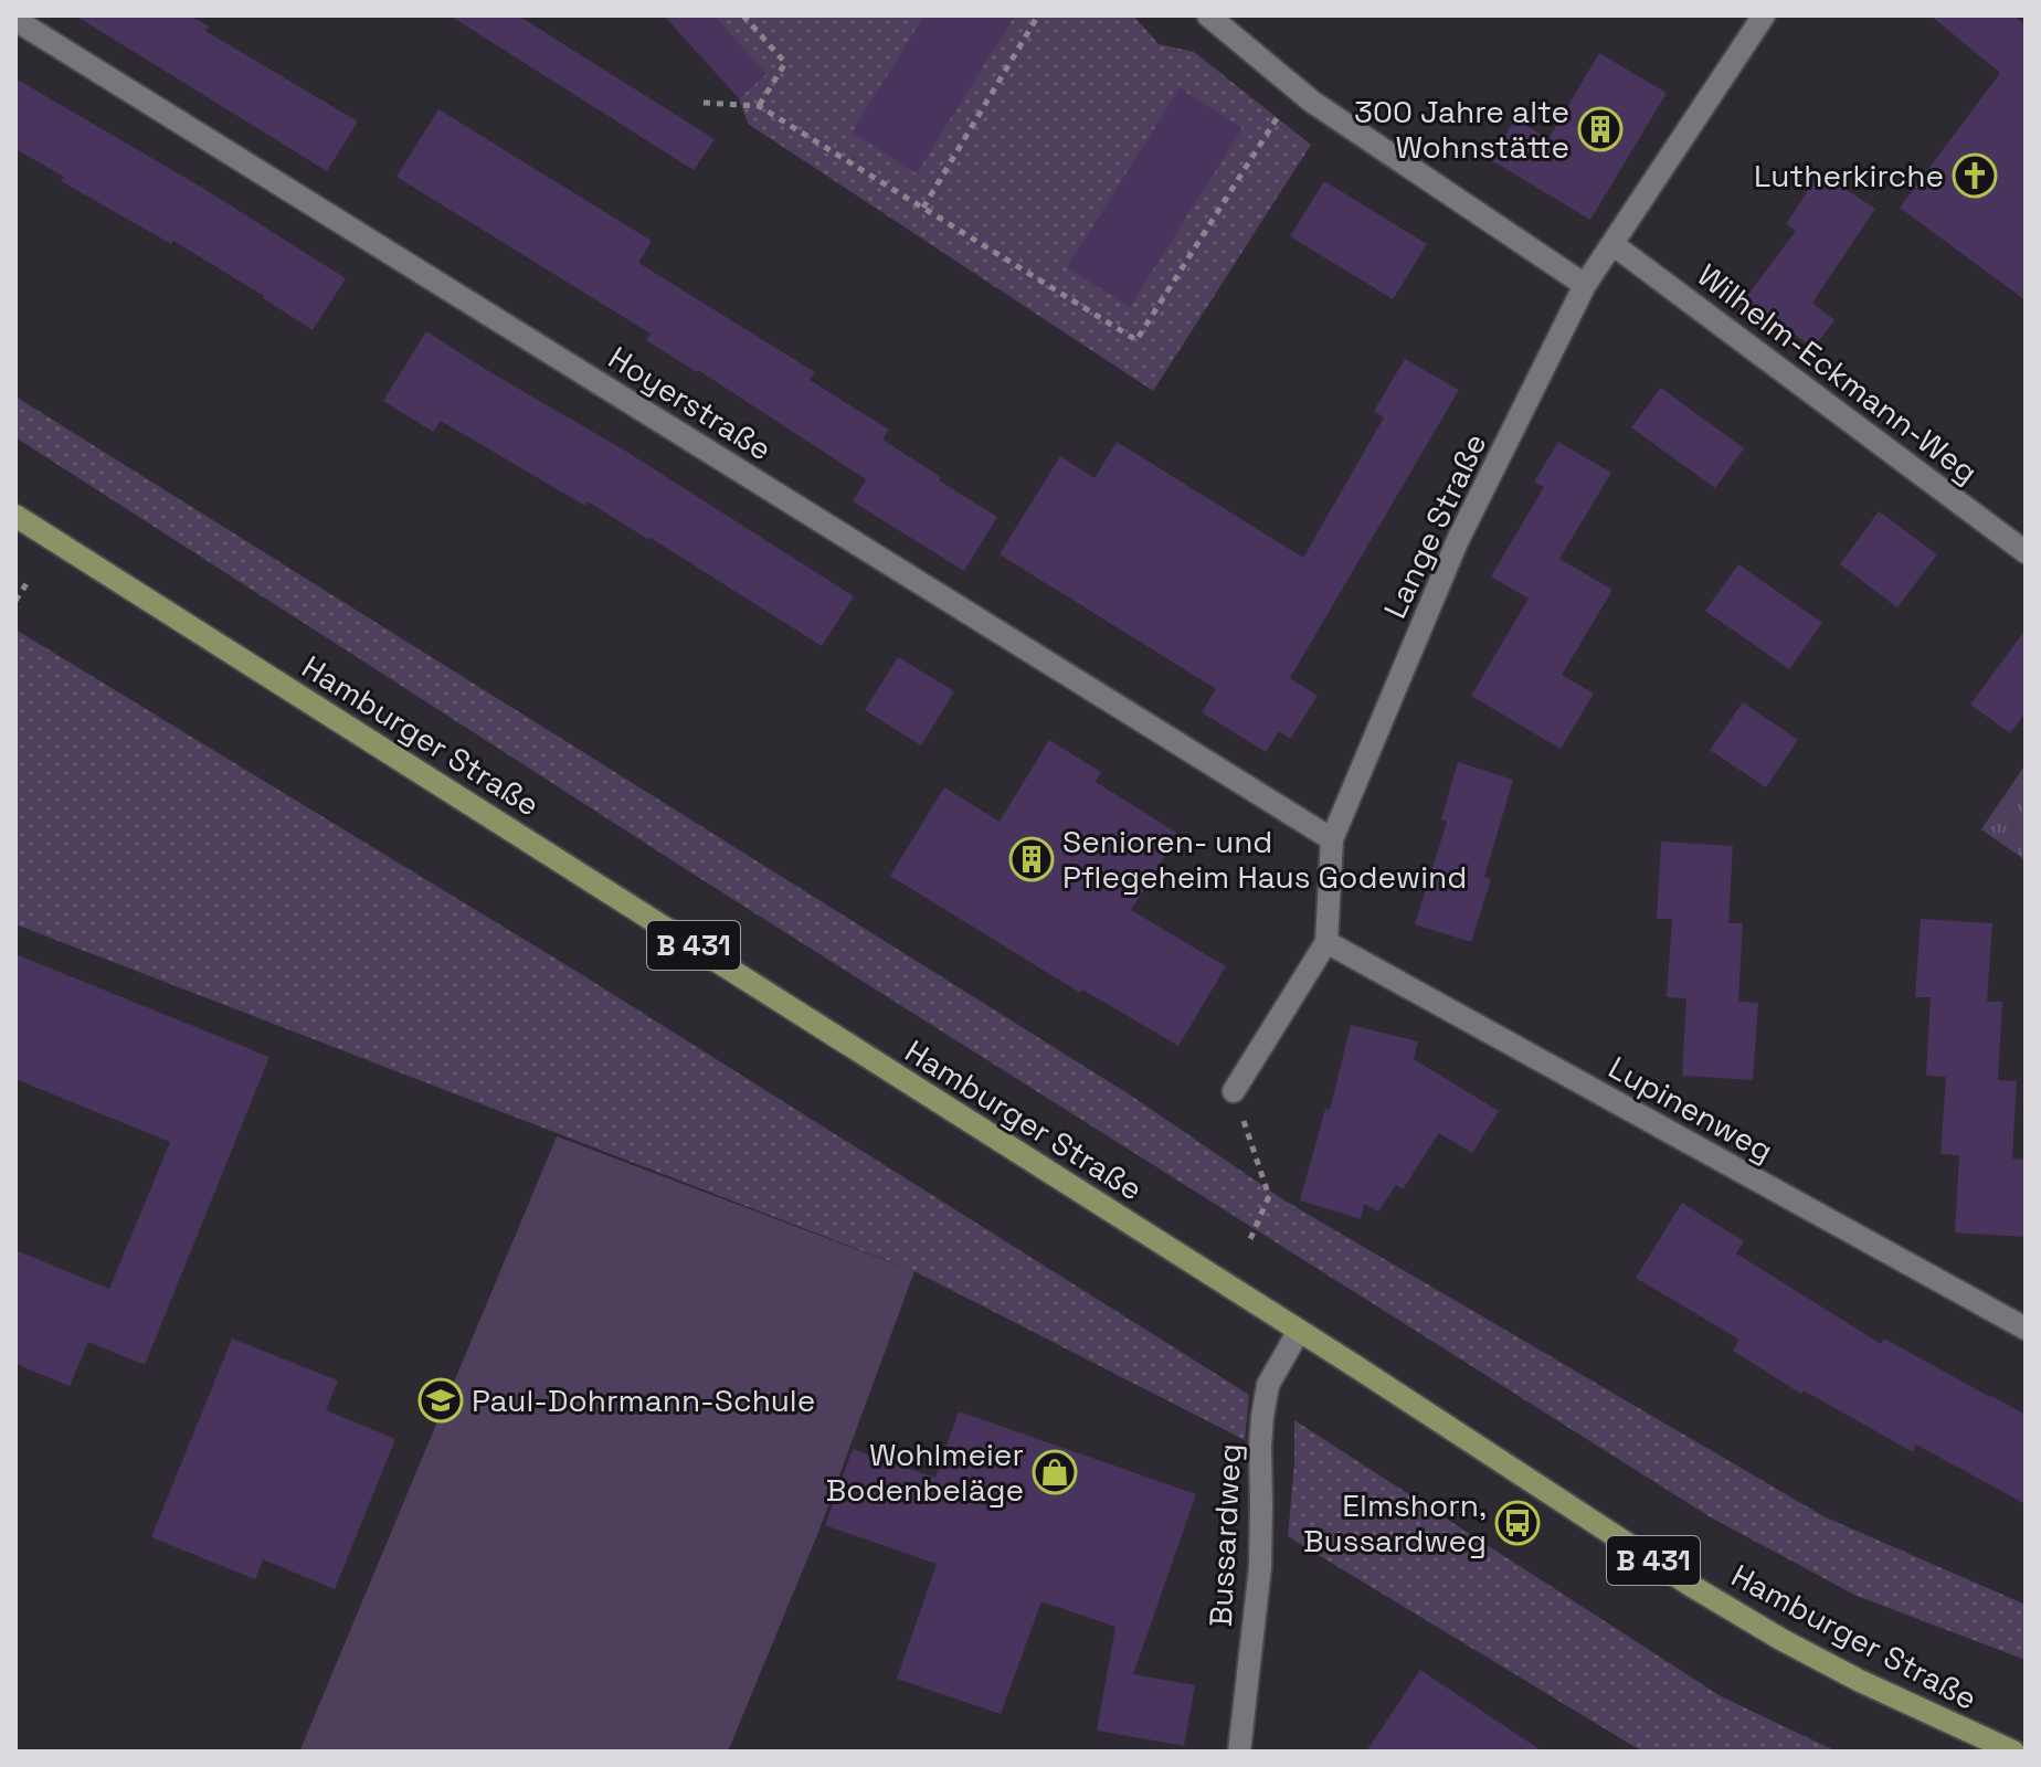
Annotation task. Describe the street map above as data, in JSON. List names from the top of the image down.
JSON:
{
  "streets": {
    "main road": ["Hamburger Straße", "B 431"],
    "street": [
      "Wilhelm-Eckmann-Weg",
      "Hoyerstraße",
      "Lange Straße",
      "Lupinenweg",
      "Bussardweg"
    ]
  },
  "crossings": [
    ["Wilhelm-Eckmann-Weg", "Lange Straße"],
    ["Hoyerstraße", "Lange Straße"],
    ["Lange Straße", "Lupinenweg"],
    ["Hamburger Straße", "Bussardweg"]
  ],
  "places": {
    "building": ["300 Jahre alte Wohnstätte", "Senioren- und Pflegeheim Haus Godewind"],
    "church": ["Lutherkirche"],
    "school or university": ["Paul-Dohrmann-Schule"],
    "shop": ["Wohlmeier Bodenbeläge"],
    "bus stop": ["Elmshorn, Bussardweg"]
  }
}
